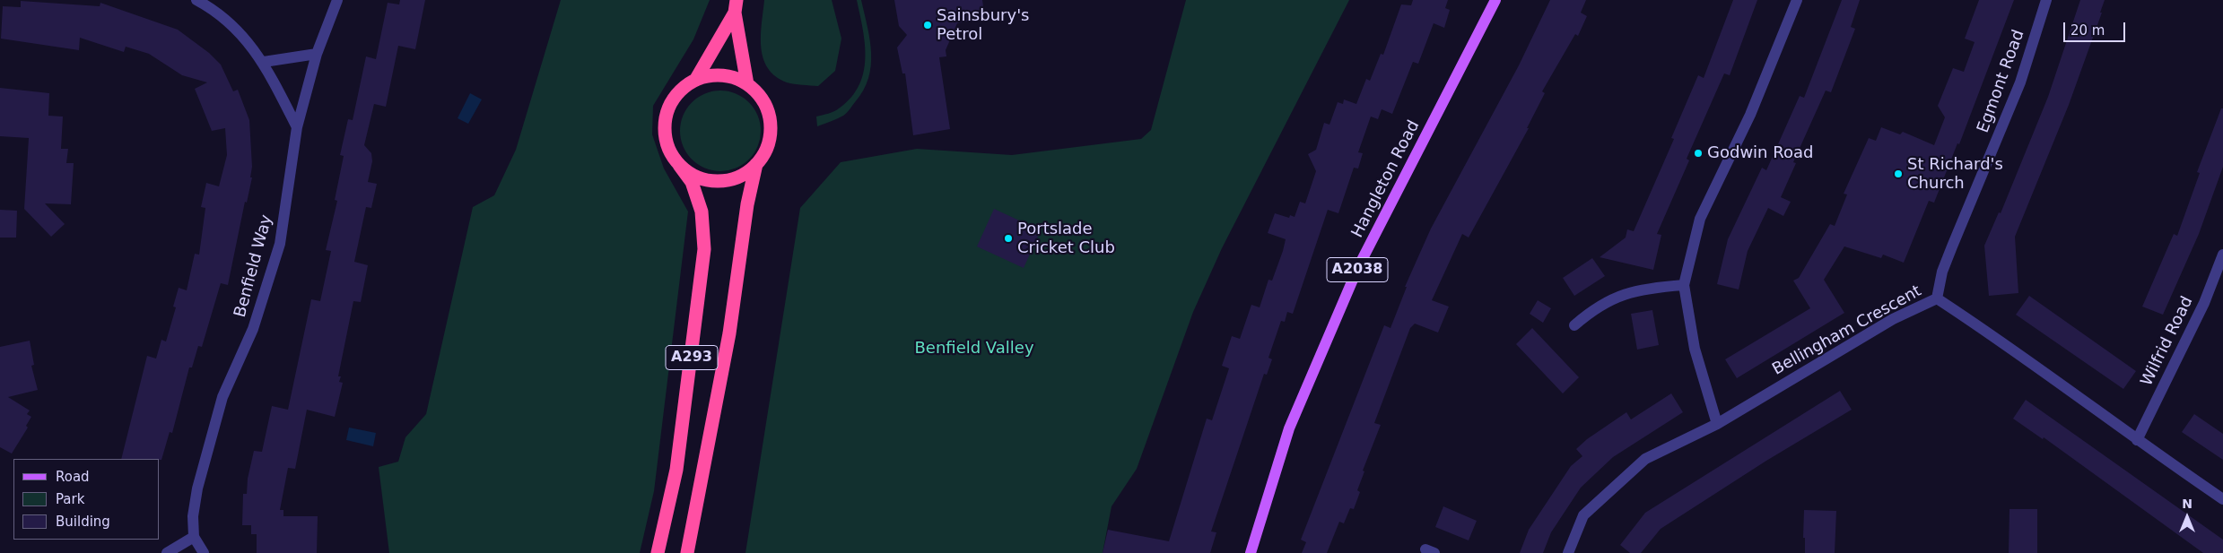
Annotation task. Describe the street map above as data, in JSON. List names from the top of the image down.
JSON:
{
  "streets": {
    "highway": ["A293"],
    "main road": ["Hangleton Road", "A2038"],
    "street": [
      "Egmont Road",
      "Benfield Way",
      "Bellingham Crescent",
      "Wilfrid Road"
    ]
  },
  "crossings": [
    ["Egmont Road", "Bellingham Crescent"],
    ["Bellingham Crescent", "Wilfrid Road"]
  ],
  "parks": ["Benfield Valley"],
  "places": [
    "Sainsbury's Petrol",
    "Godwin Road",
    "St Richard's Church",
    "Portslade Cricket Club"
  ],
  "legend": ["Road", "Park", "Building"],
  "scale_bar": "20 m",
  "north": "top"
}
